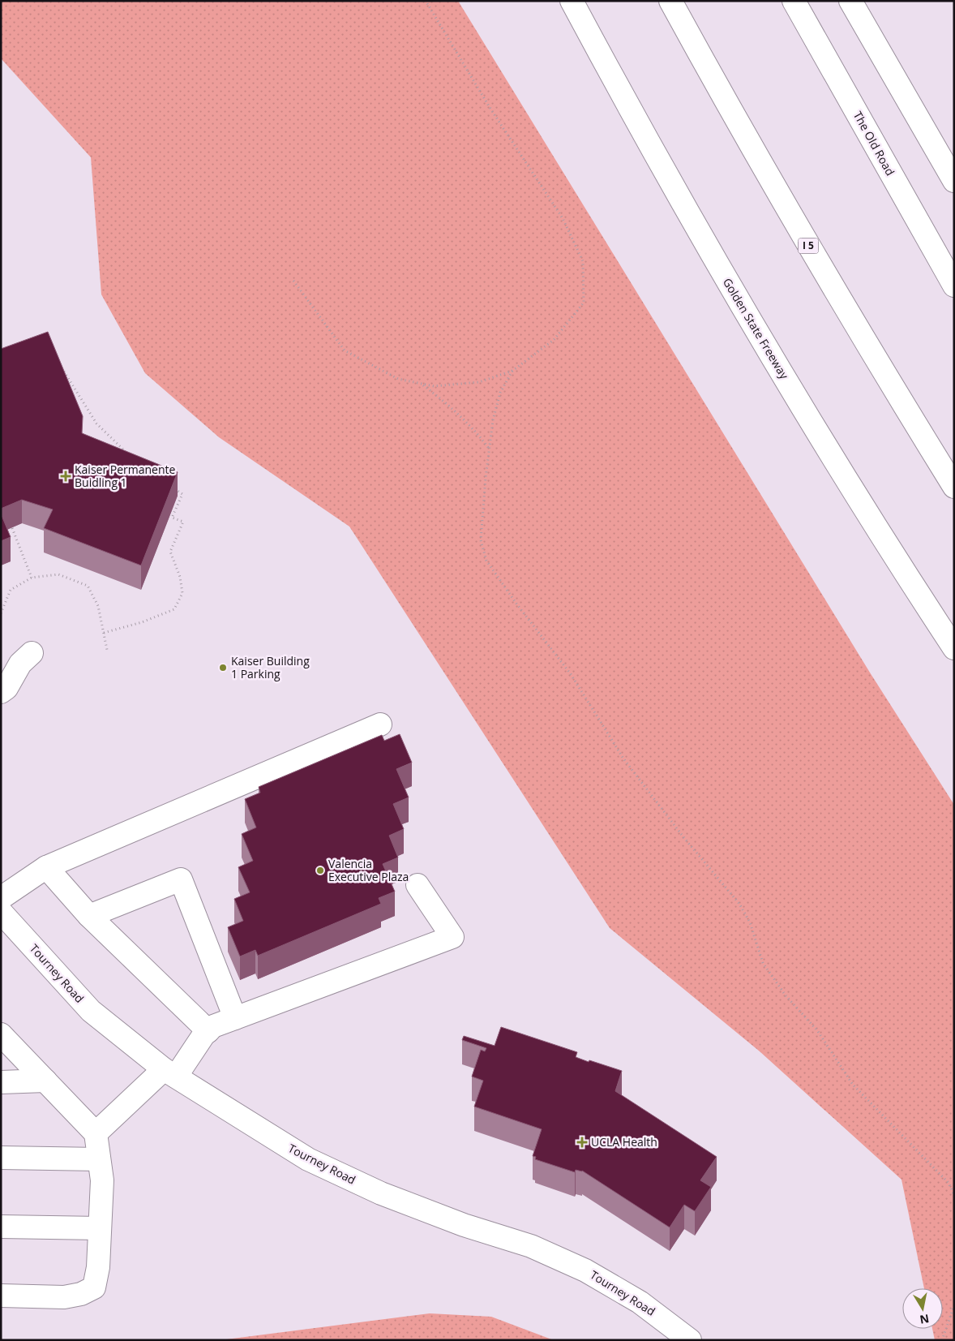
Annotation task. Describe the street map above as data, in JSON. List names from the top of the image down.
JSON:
{
  "streets": {
    "main road": [
      "The Old Road",
      "I 5",
      "Golden State Freeway",
      "Tourney Road"
    ]
  },
  "places": {
    "health": ["Kaiser Permanente Buidling 1", "UCLA Health"],
    "other": ["Kaiser Building 1 Parking", "Valencia Executive Plaza"]
  },
  "north": "bottom"
}
